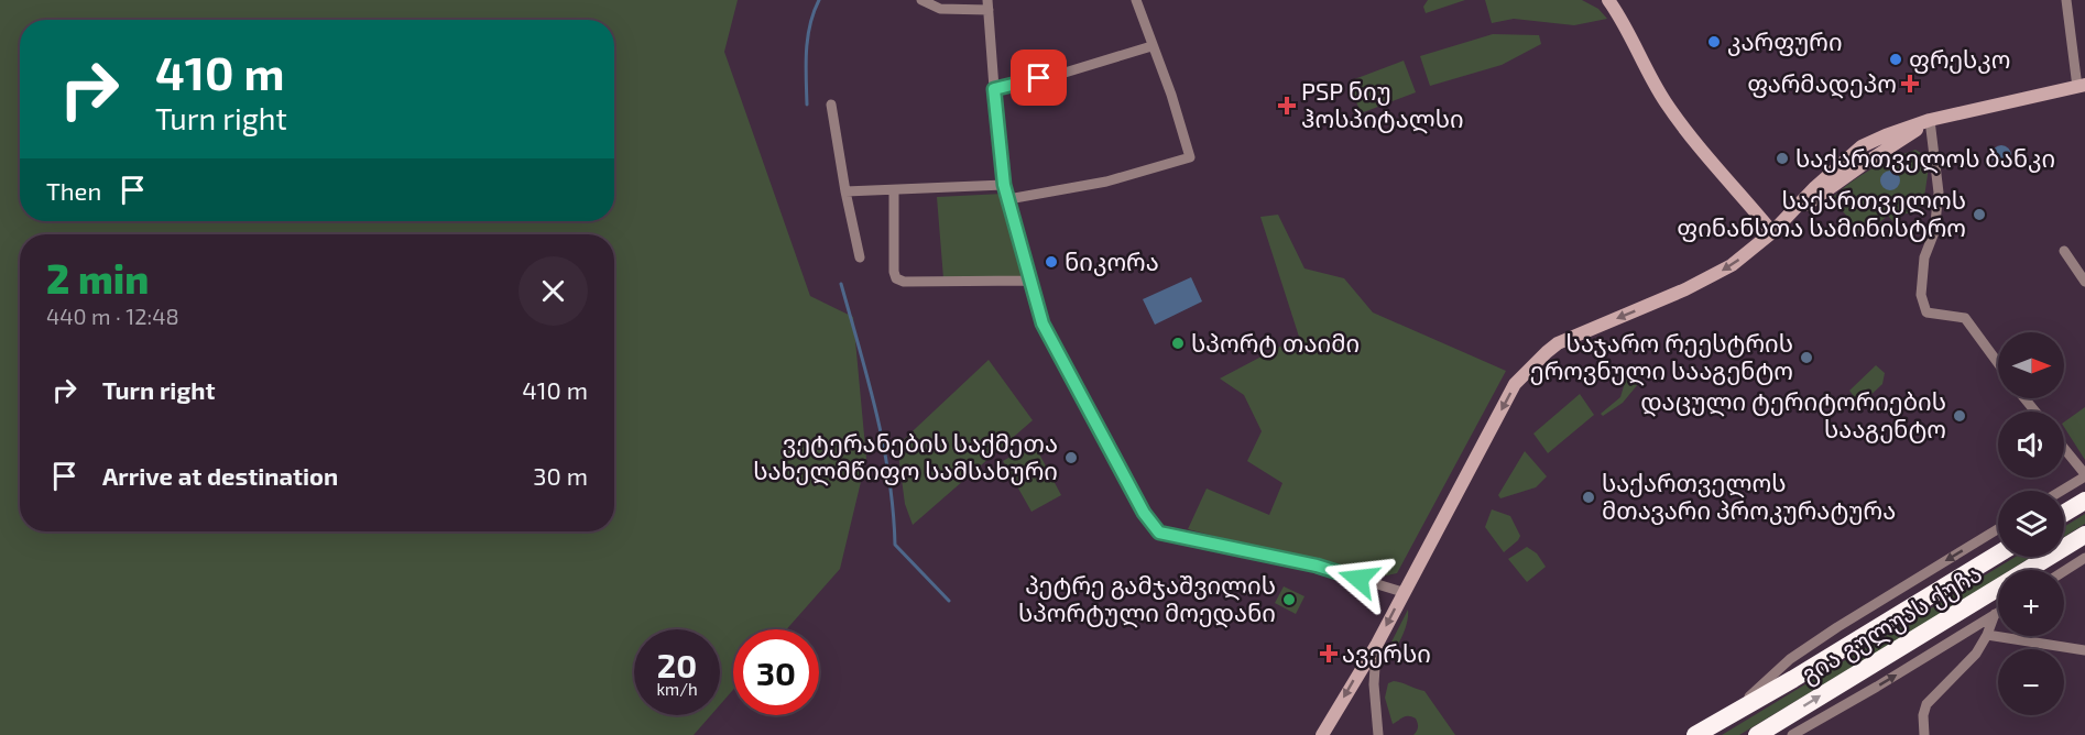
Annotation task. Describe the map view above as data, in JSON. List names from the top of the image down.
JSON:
{
  "streets": {
    "highway": ["გია გულუას ქუჩა"]
  },
  "places": {
    "other": [
      "კარფური",
      "ფრესკო",
      "საქართველოს ბანკი",
      "საქართველოს ფინანსთა სამინისტრო",
      "ნიკორა",
      "სპორტ თაიმი",
      "საჯარო რეესტრის ეროვნული სააგენტო",
      "დაცული ტერიტორიების სააგენტო",
      "ვეტერანების საქმეთა სახელმწიფო სამსახური",
      "საქართველოს მთავარი პროკურატურა",
      "პეტრე გამჯაშვილის სპორტული მოედანი"
    ],
    "health": ["ფარმადეპო", "PSP ნიუ ჰოსპიტალსი", "ავერსი"]
  },
  "north": "right",
  "page": {
    "turn": ["410 m", "Turn right"],
    "then": "Then",
    "heading": ["2 min", "440 m · 12:48"],
    "map_buttons": ["+", "−"],
    "list": [
      {
        "name": "Turn right",
        "value": "410 m"
      },
      {
        "name": "Arrive at destination",
        "value": "30 m"
      }
    ],
    "speed": "20 km/h",
    "limit": "30"
  }
}
